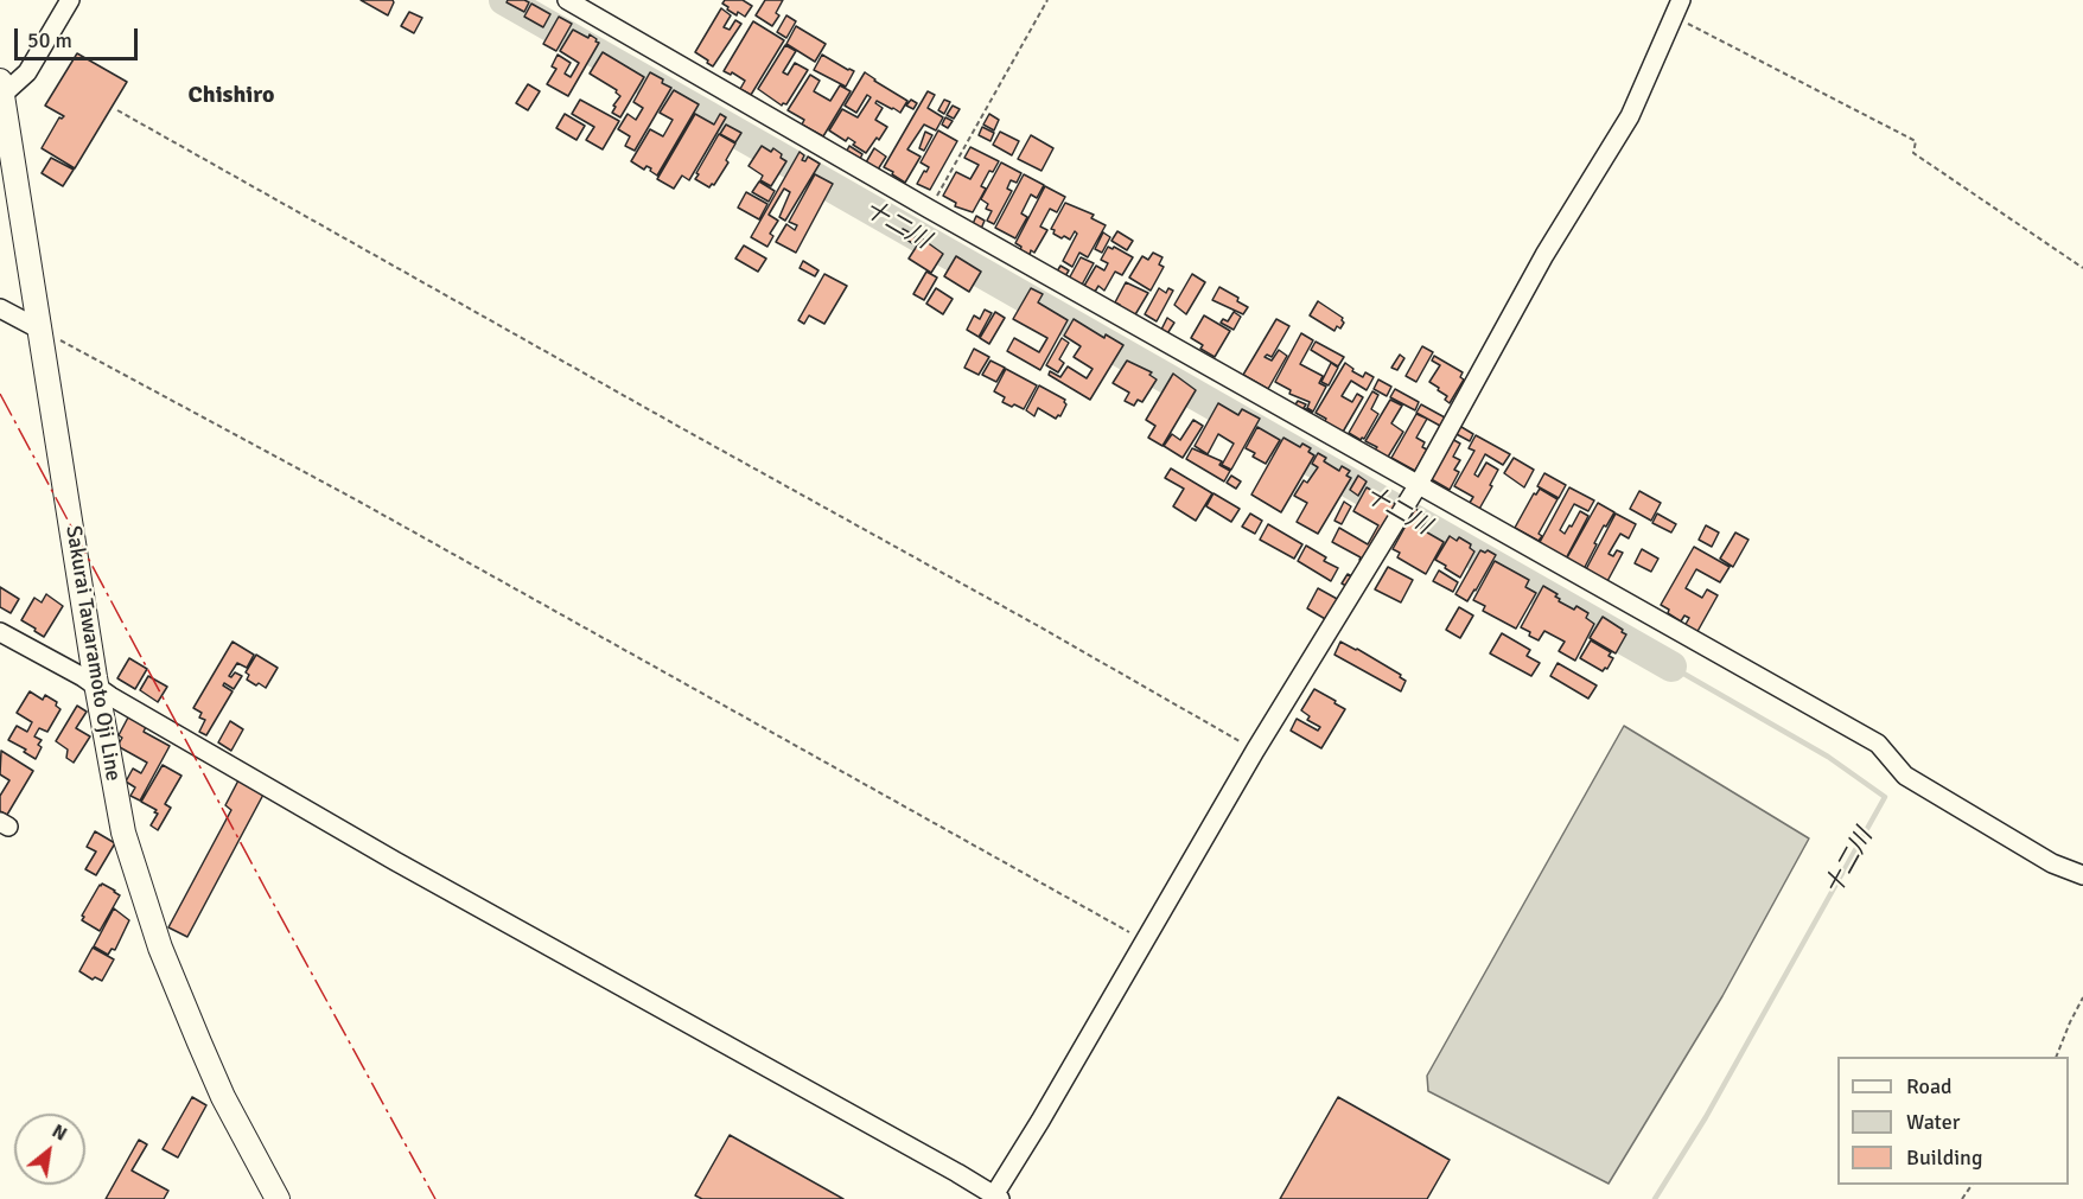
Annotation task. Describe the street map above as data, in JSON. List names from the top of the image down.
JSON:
{
  "streets": {
    "main road": ["Sakurai Tawaramoto Oji Line"]
  },
  "districts": ["Chishiro"],
  "water": ["十二川"],
  "legend": ["Road", "Water", "Building"],
  "scale_bar": "50 m",
  "north": "top right"
}
